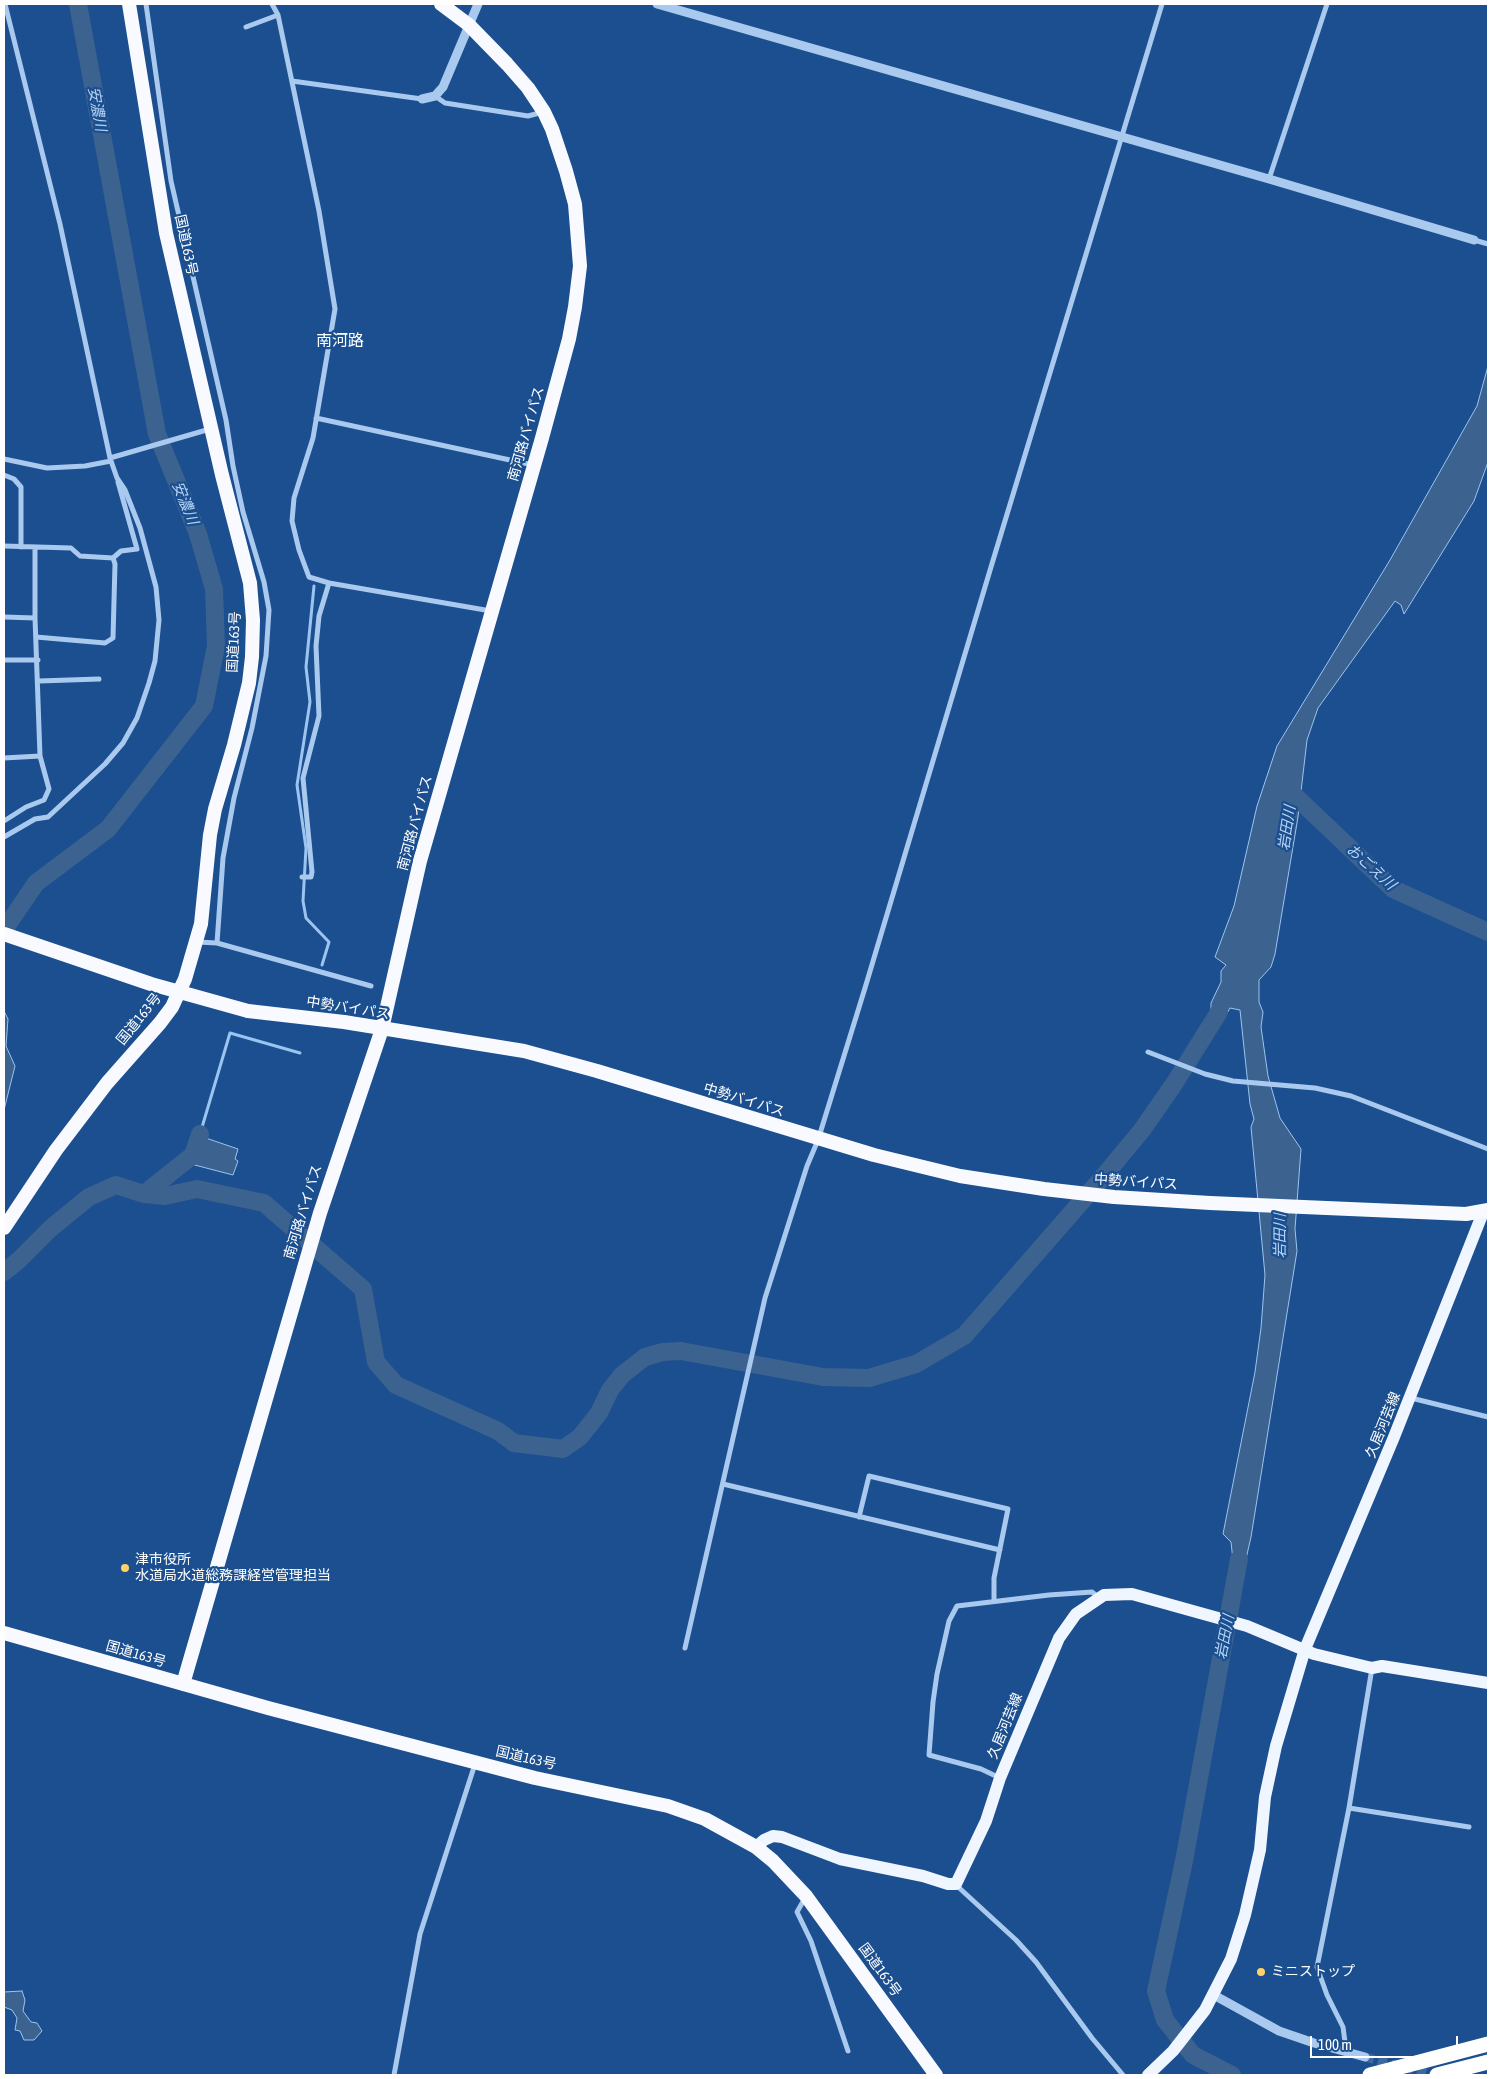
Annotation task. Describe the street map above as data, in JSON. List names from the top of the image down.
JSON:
{
  "streets": {
    "highway": ["国道163号", "南河路バイパス", "中勢バイパス"],
    "main road": ["久居河芸線"]
  },
  "crossings": [
    ["国道163号", "南河路バイパス"],
    ["南河路バイパス", "中勢バイパス"],
    ["中勢バイパス", "久居河芸線"]
  ],
  "districts": ["南河路"],
  "water": ["安濃川", "岩田川", "おごえ川"],
  "places": ["津市役所 水道局水道総務課経営管理担当", "ミニストップ"],
  "scale_bar": "100 m"
}
